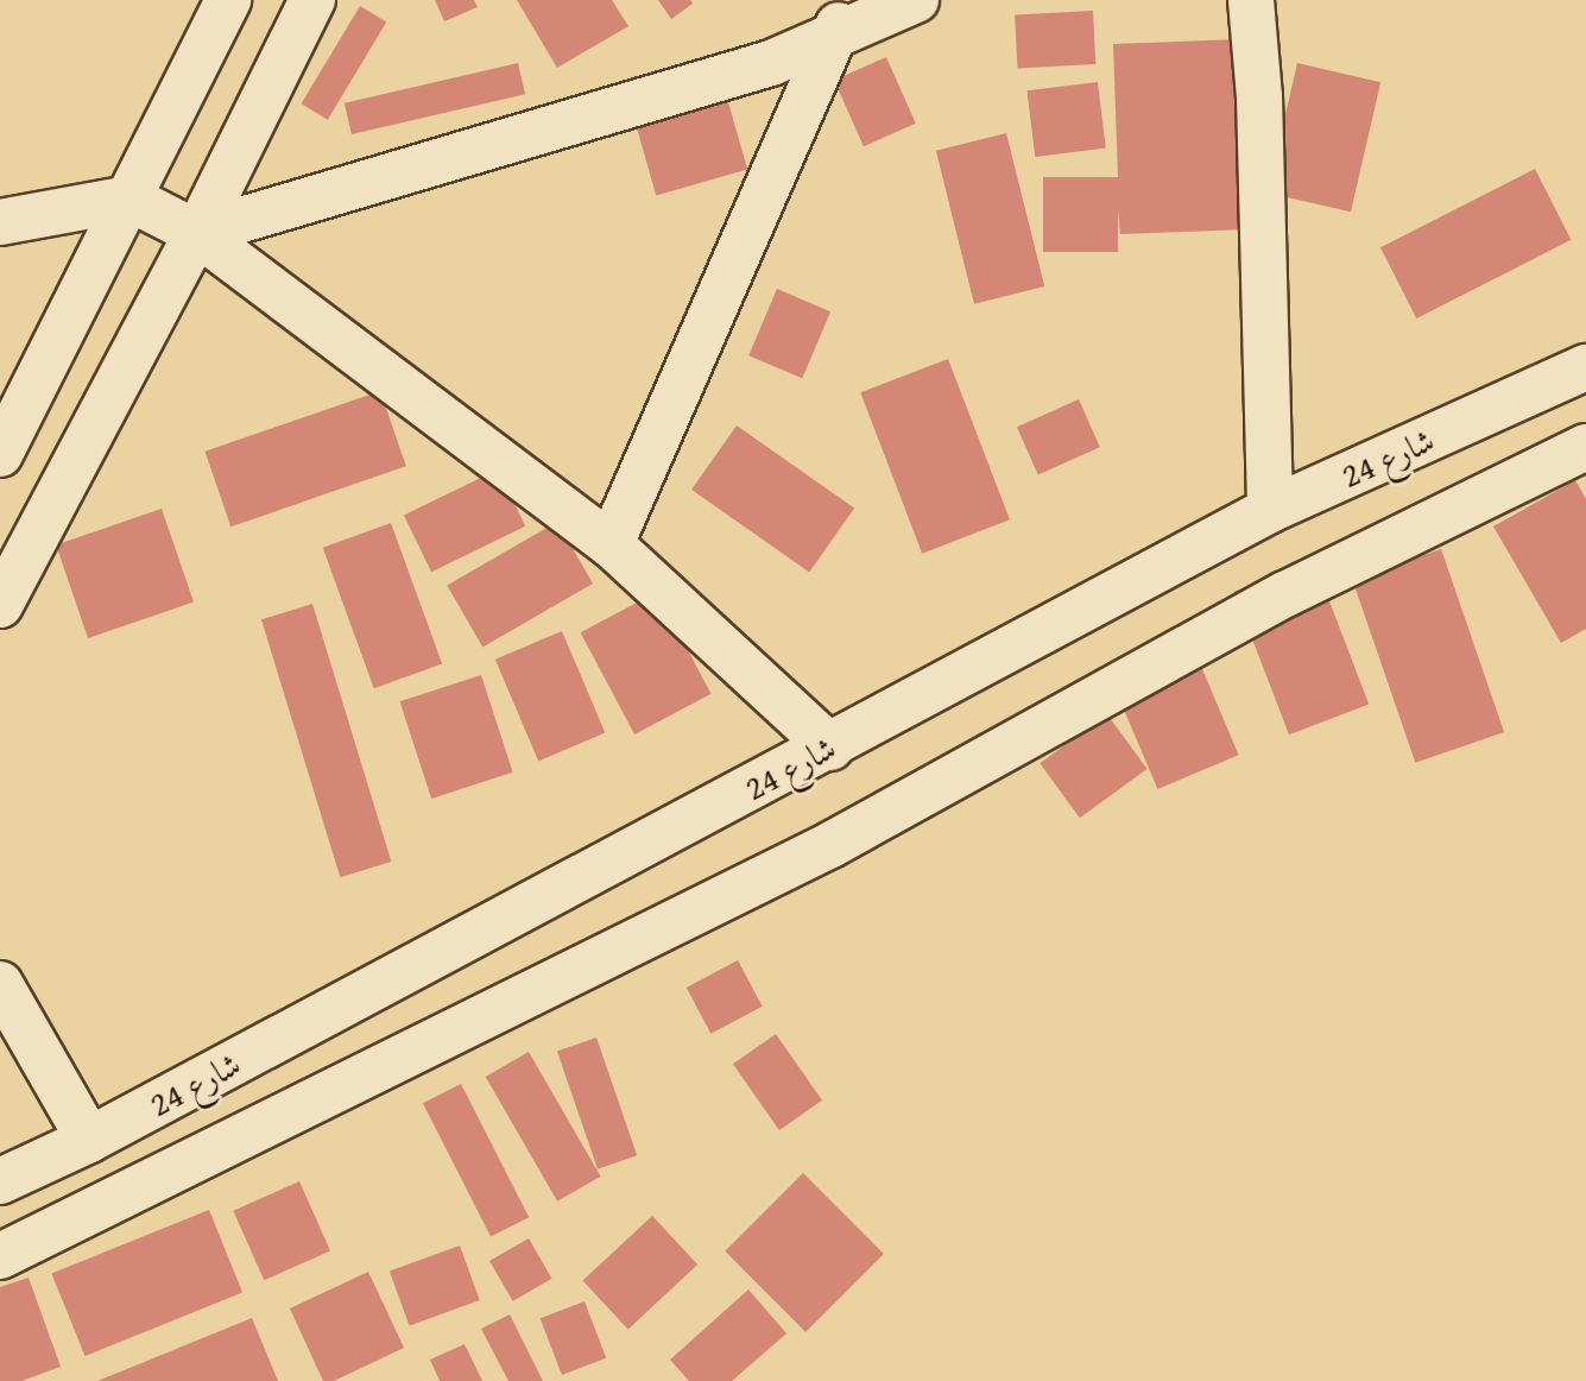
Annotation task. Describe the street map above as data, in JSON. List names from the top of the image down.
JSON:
{
  "streets": {
    "street": ["شارع 24"]
  }
}
